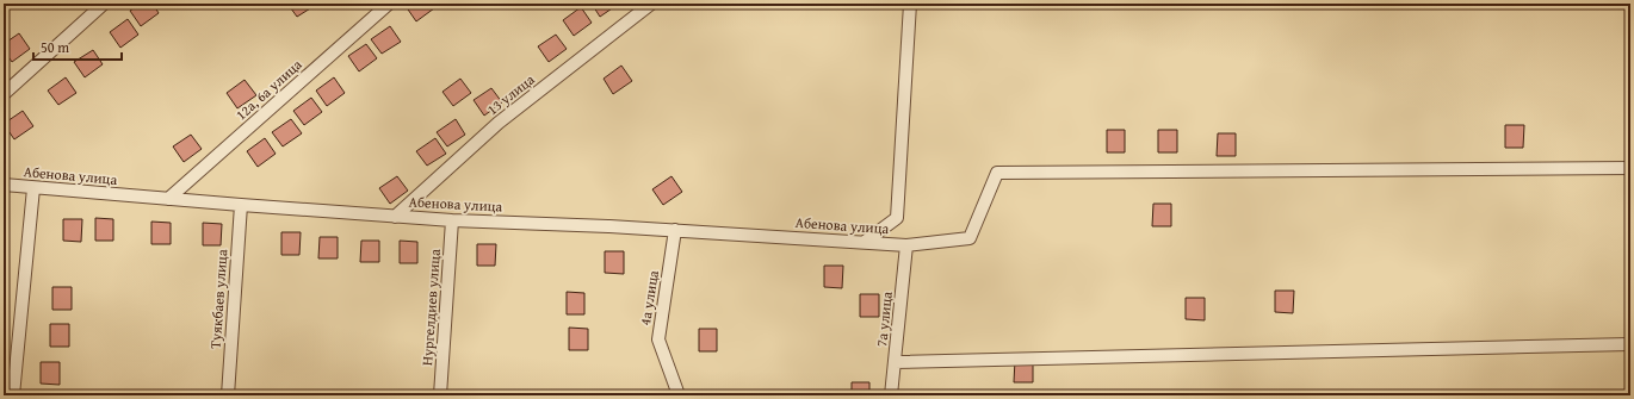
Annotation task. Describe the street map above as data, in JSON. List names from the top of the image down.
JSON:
{
  "streets": {
    "street": [
      "12а, 6а улица",
      "13 улица",
      "Абенова улица",
      "4а улица",
      "Туякбаев улица",
      "Нургелдиев улица",
      "7а улица"
    ]
  },
  "crossings": [
    ["12а, 6а улица", "Абенова улица"],
    ["13 улица", "Абенова улица"],
    ["Абенова улица", "4а улица"],
    ["Абенова улица", "Туякбаев улица"],
    ["Абенова улица", "Нургелдиев улица"],
    ["Абенова улица", "7а улица"]
  ],
  "scale_bar": "50 m"
}
